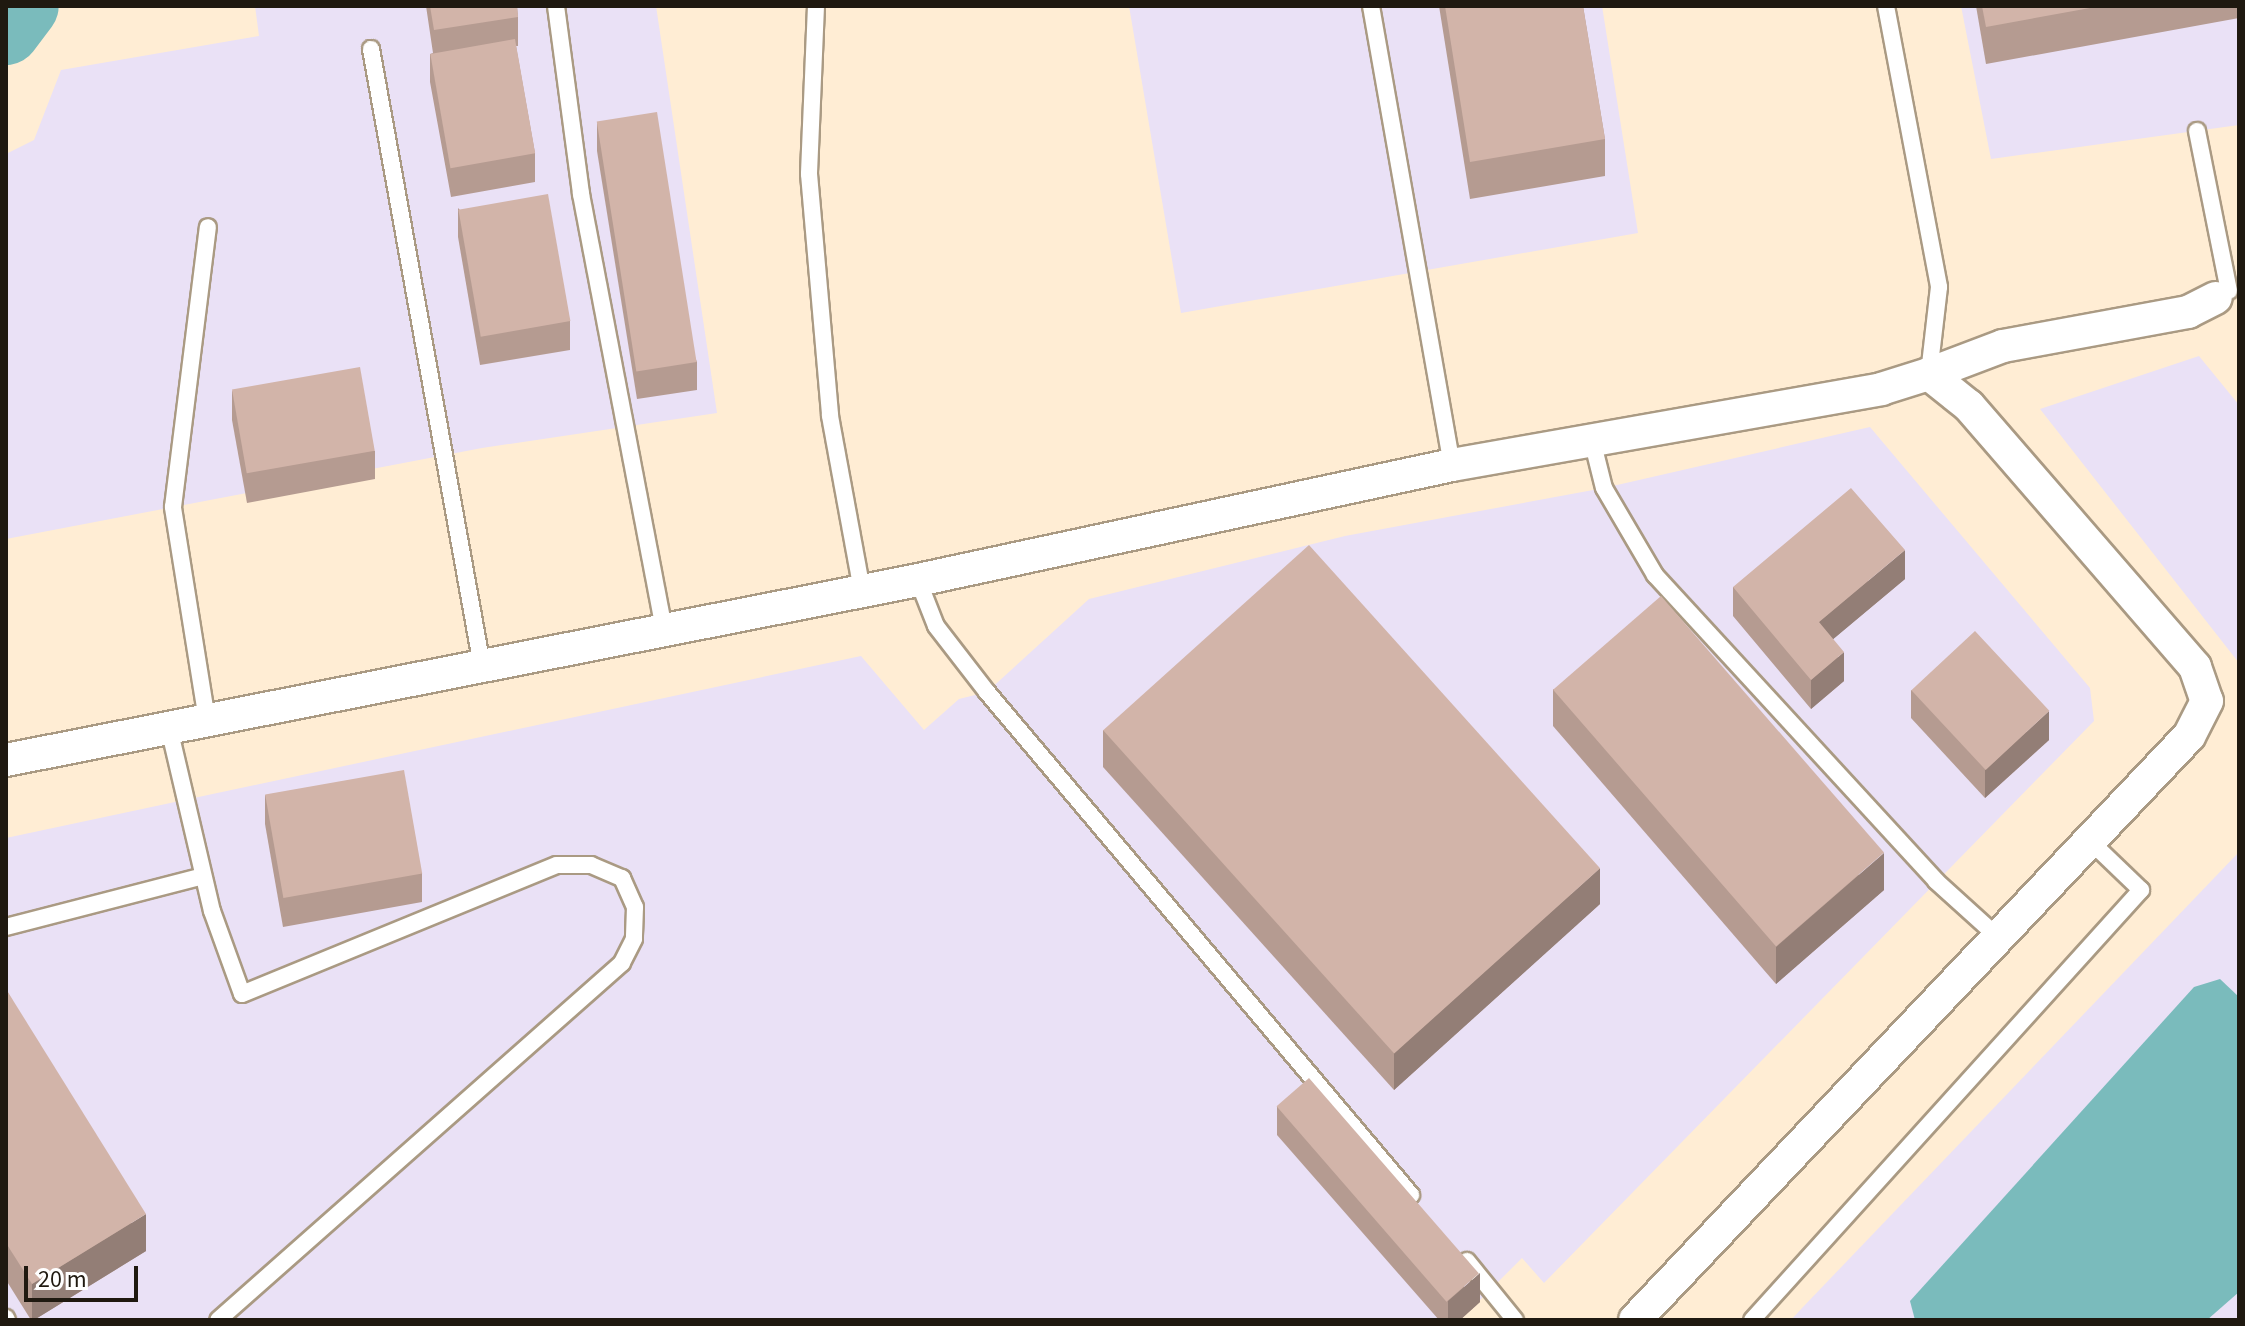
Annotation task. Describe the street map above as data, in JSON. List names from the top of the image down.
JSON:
{
  "scale_bar": "20 m"
}
